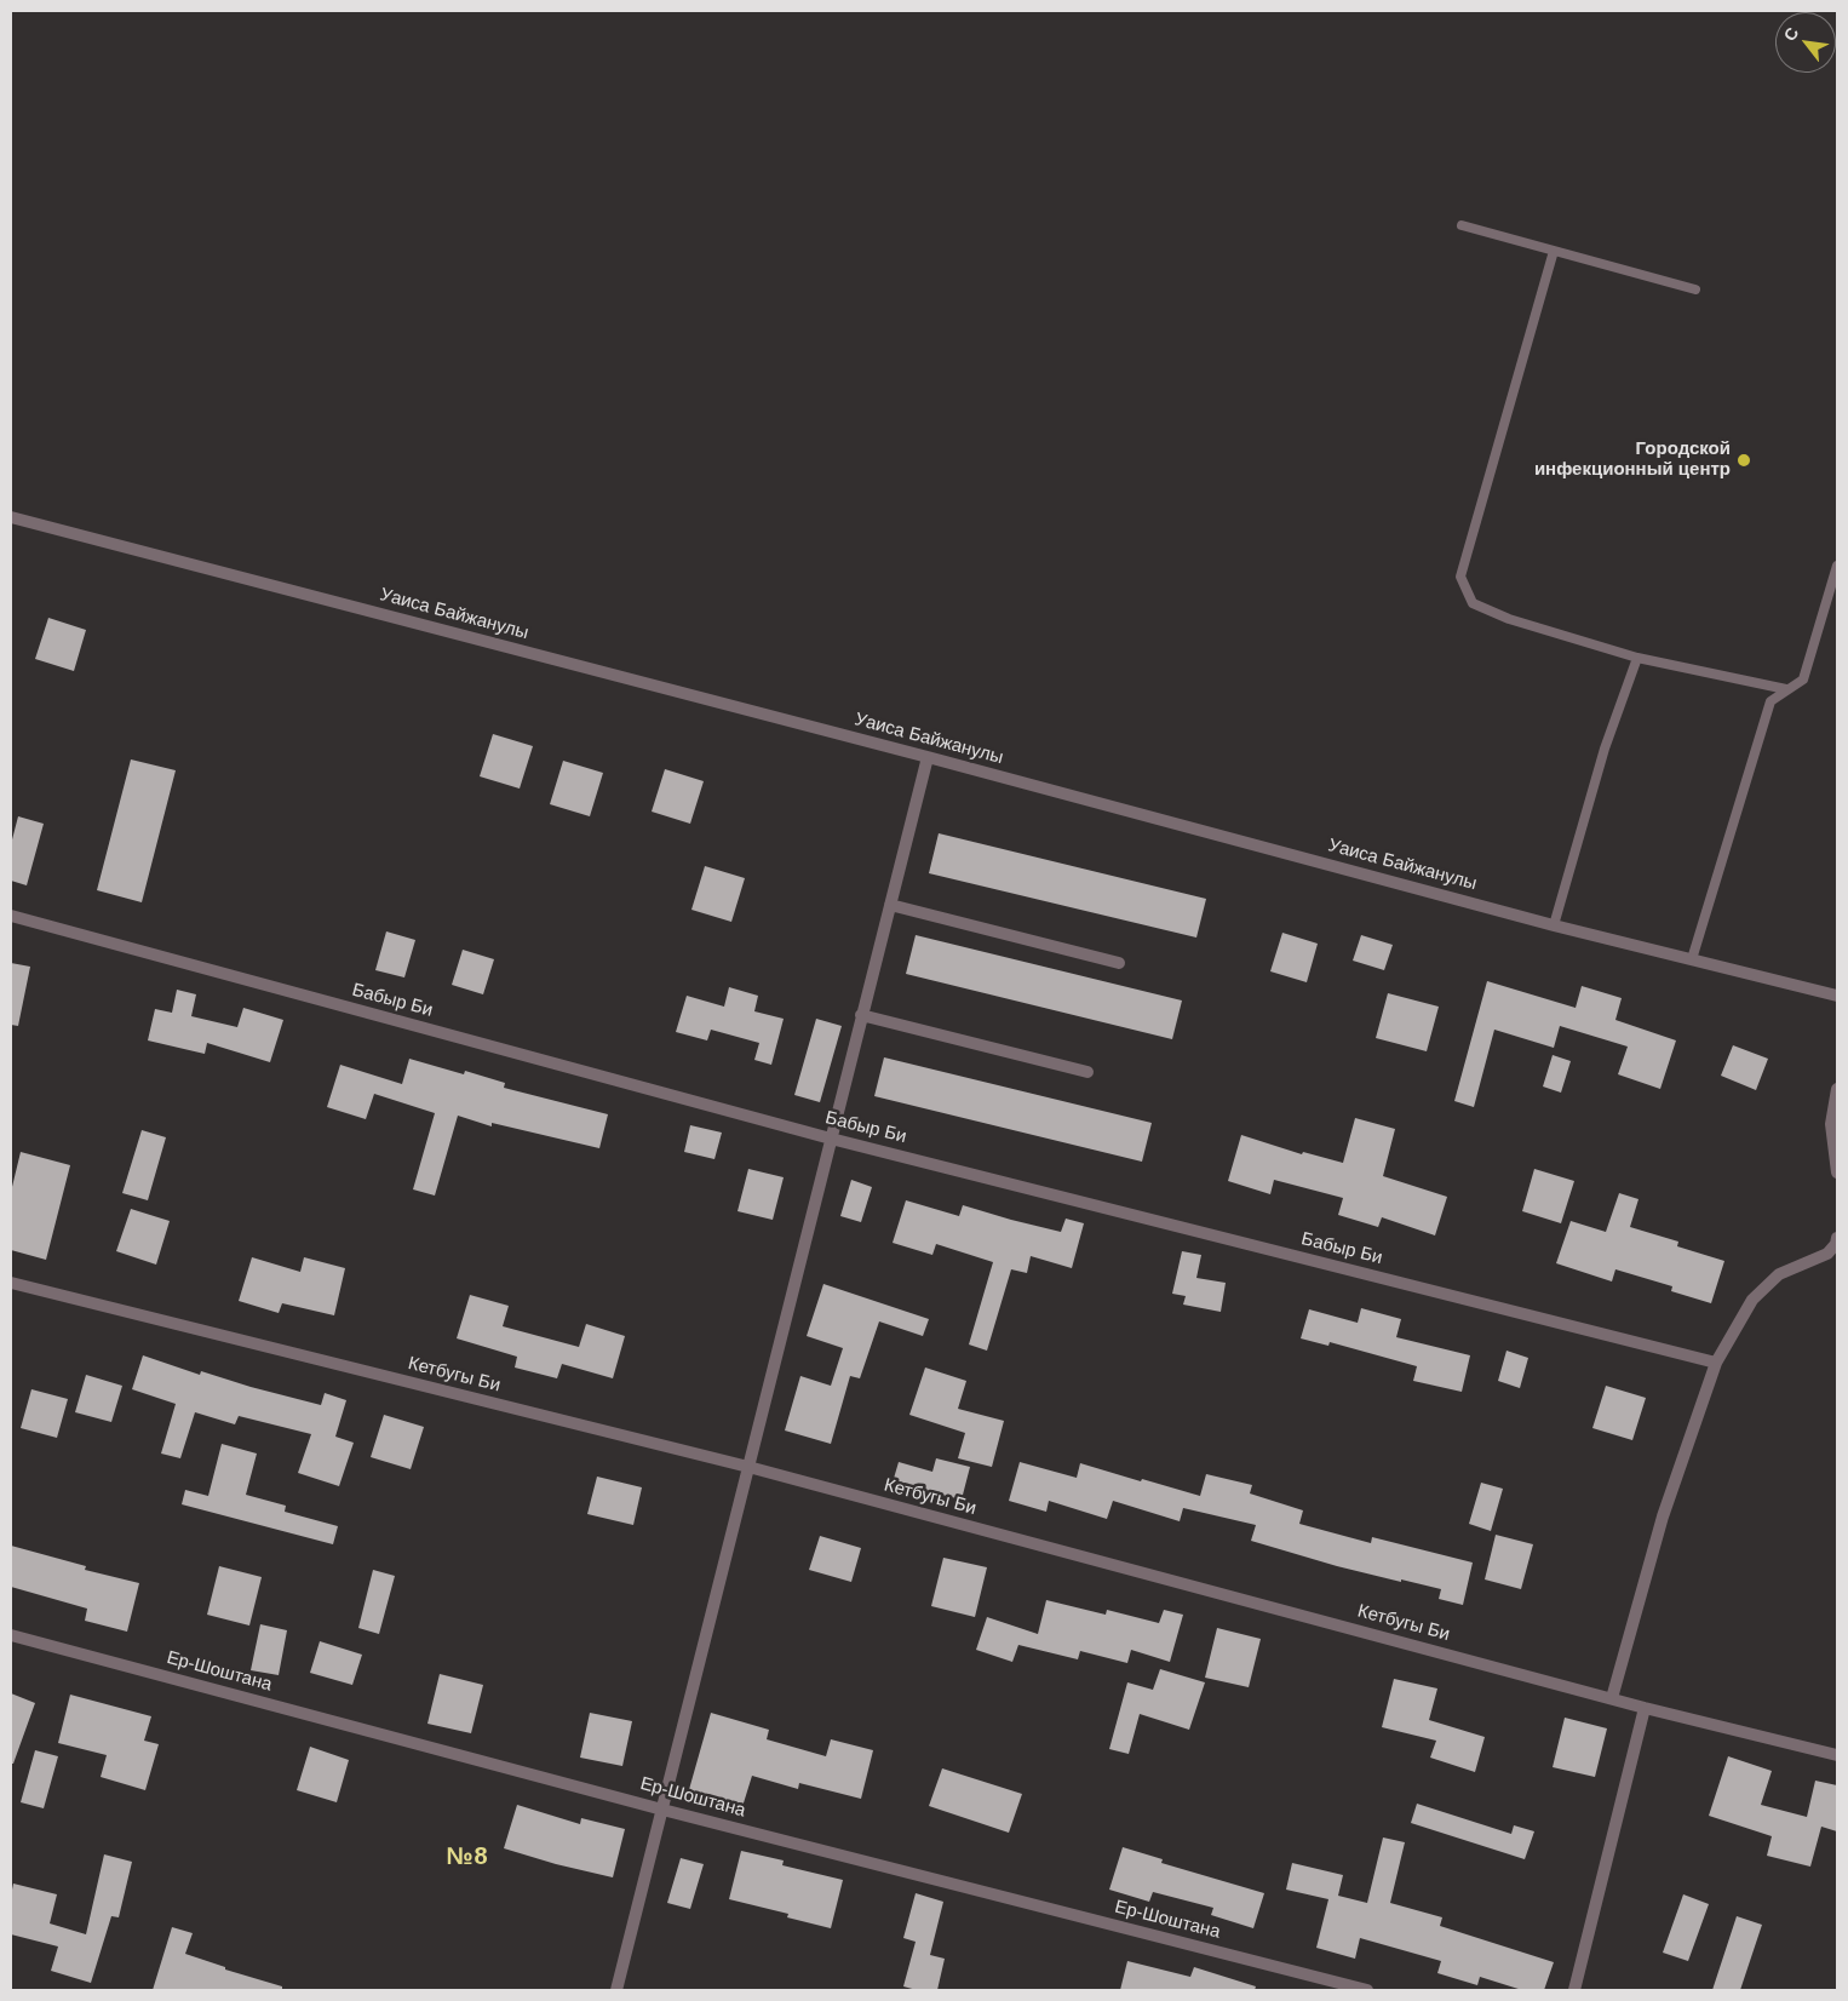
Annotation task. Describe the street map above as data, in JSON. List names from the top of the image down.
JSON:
{
  "streets": {
    "street": [
      "Уаиса Байжанулы",
      "Бабыр Би",
      "Кетбугы Би",
      "Ер-Шоштана"
    ]
  },
  "districts": ["№8"],
  "places": ["Городской инфекционный центр"],
  "north": "top left"
}
